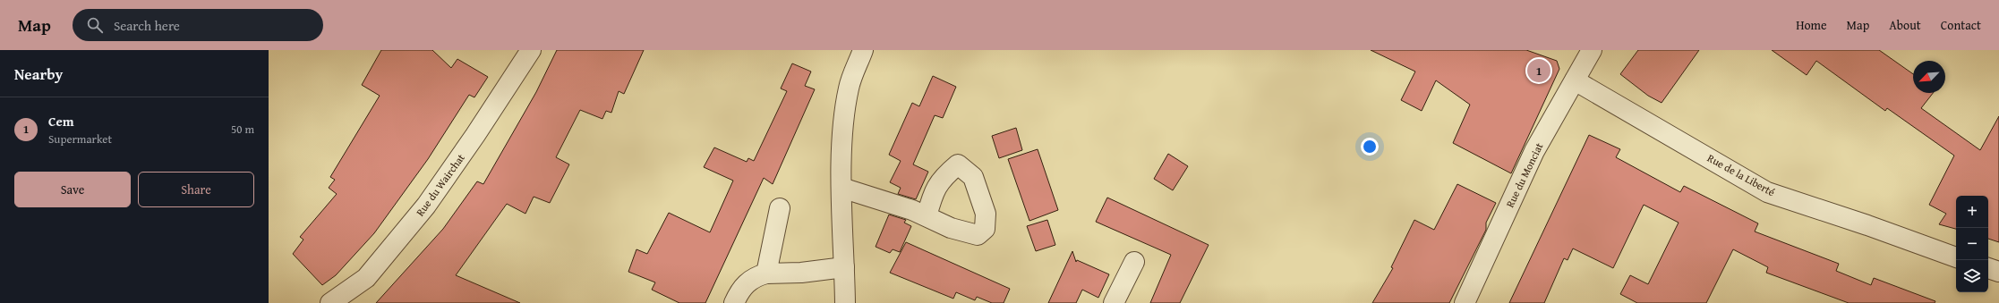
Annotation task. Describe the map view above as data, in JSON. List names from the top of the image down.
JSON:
{
  "streets": {
    "street": ["Rue du Monciat", "Rue de la Liberté", "Rue du Wairchat"]
  },
  "crossings": [
    ["Rue du Monciat", "Rue de la Liberté"]
  ],
  "north": "bottom left",
  "page": {
    "header": "Map",
    "search": "Search here",
    "nav": [
      "Home",
      "Map",
      "About",
      "Contact"
    ],
    "heading": "Nearby",
    "pins": "1",
    "list": [
      {
        "mark": "1",
        "name": "Cem",
        "note": "Supermarket",
        "value": "50 m"
      }
    ],
    "buttons": ["Save", "Share"],
    "map_buttons": ["+", "−"]
  }
}
